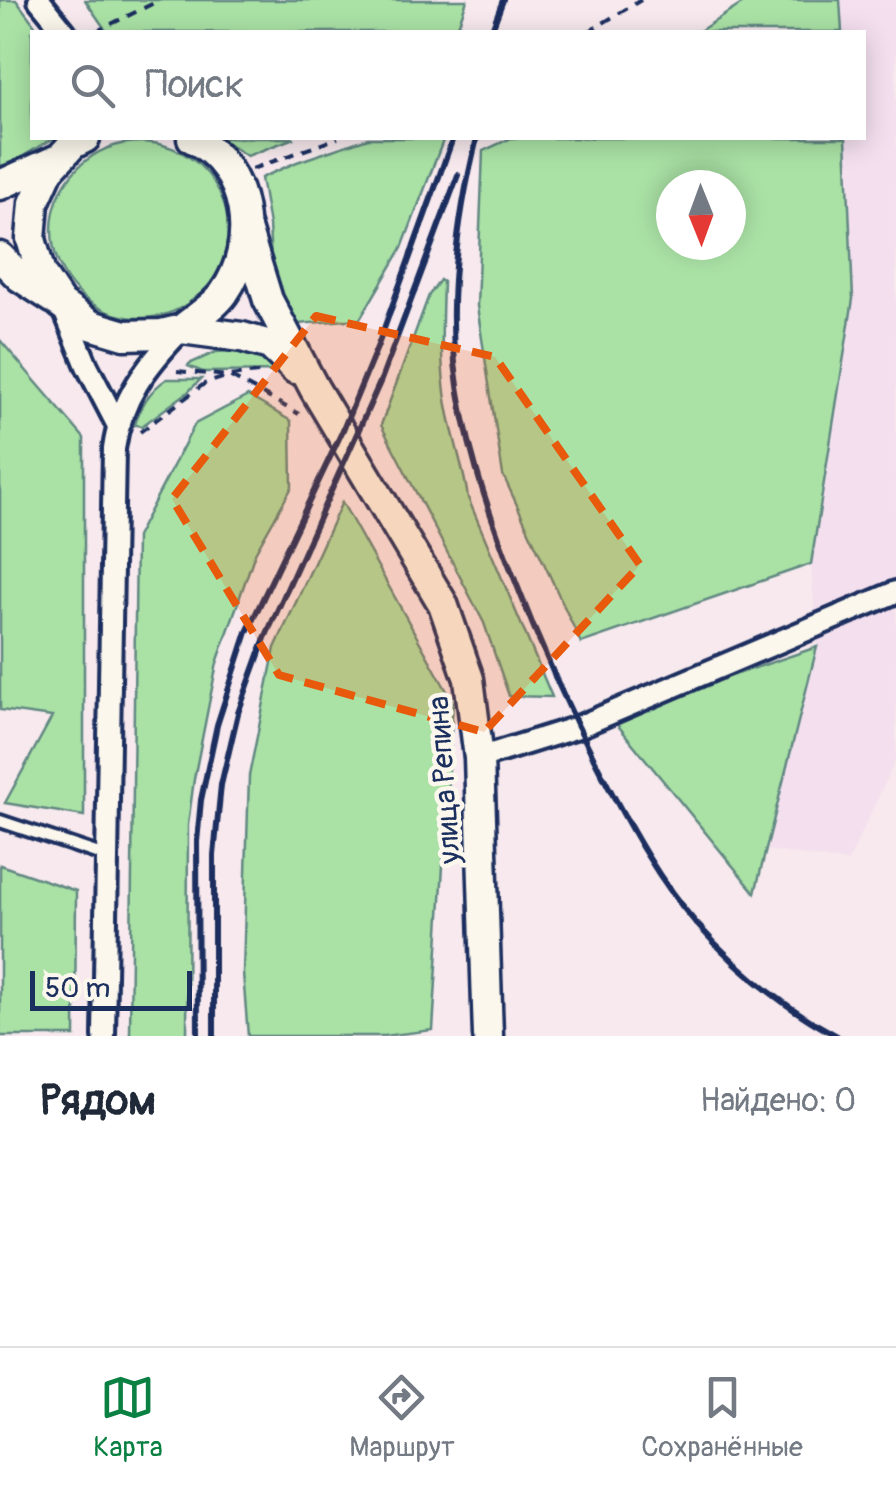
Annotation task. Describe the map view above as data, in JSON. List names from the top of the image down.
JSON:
{
  "streets": {
    "street": ["улица Репина"]
  },
  "scale_bar": "50 m",
  "north": "bottom",
  "page": {
    "search": "Поиск",
    "scale": "50 m",
    "heading": ["Рядом", "Найдено: 0"],
    "nav": ["Карта", "Маршрут", "Сохранённые"]
  }
}
